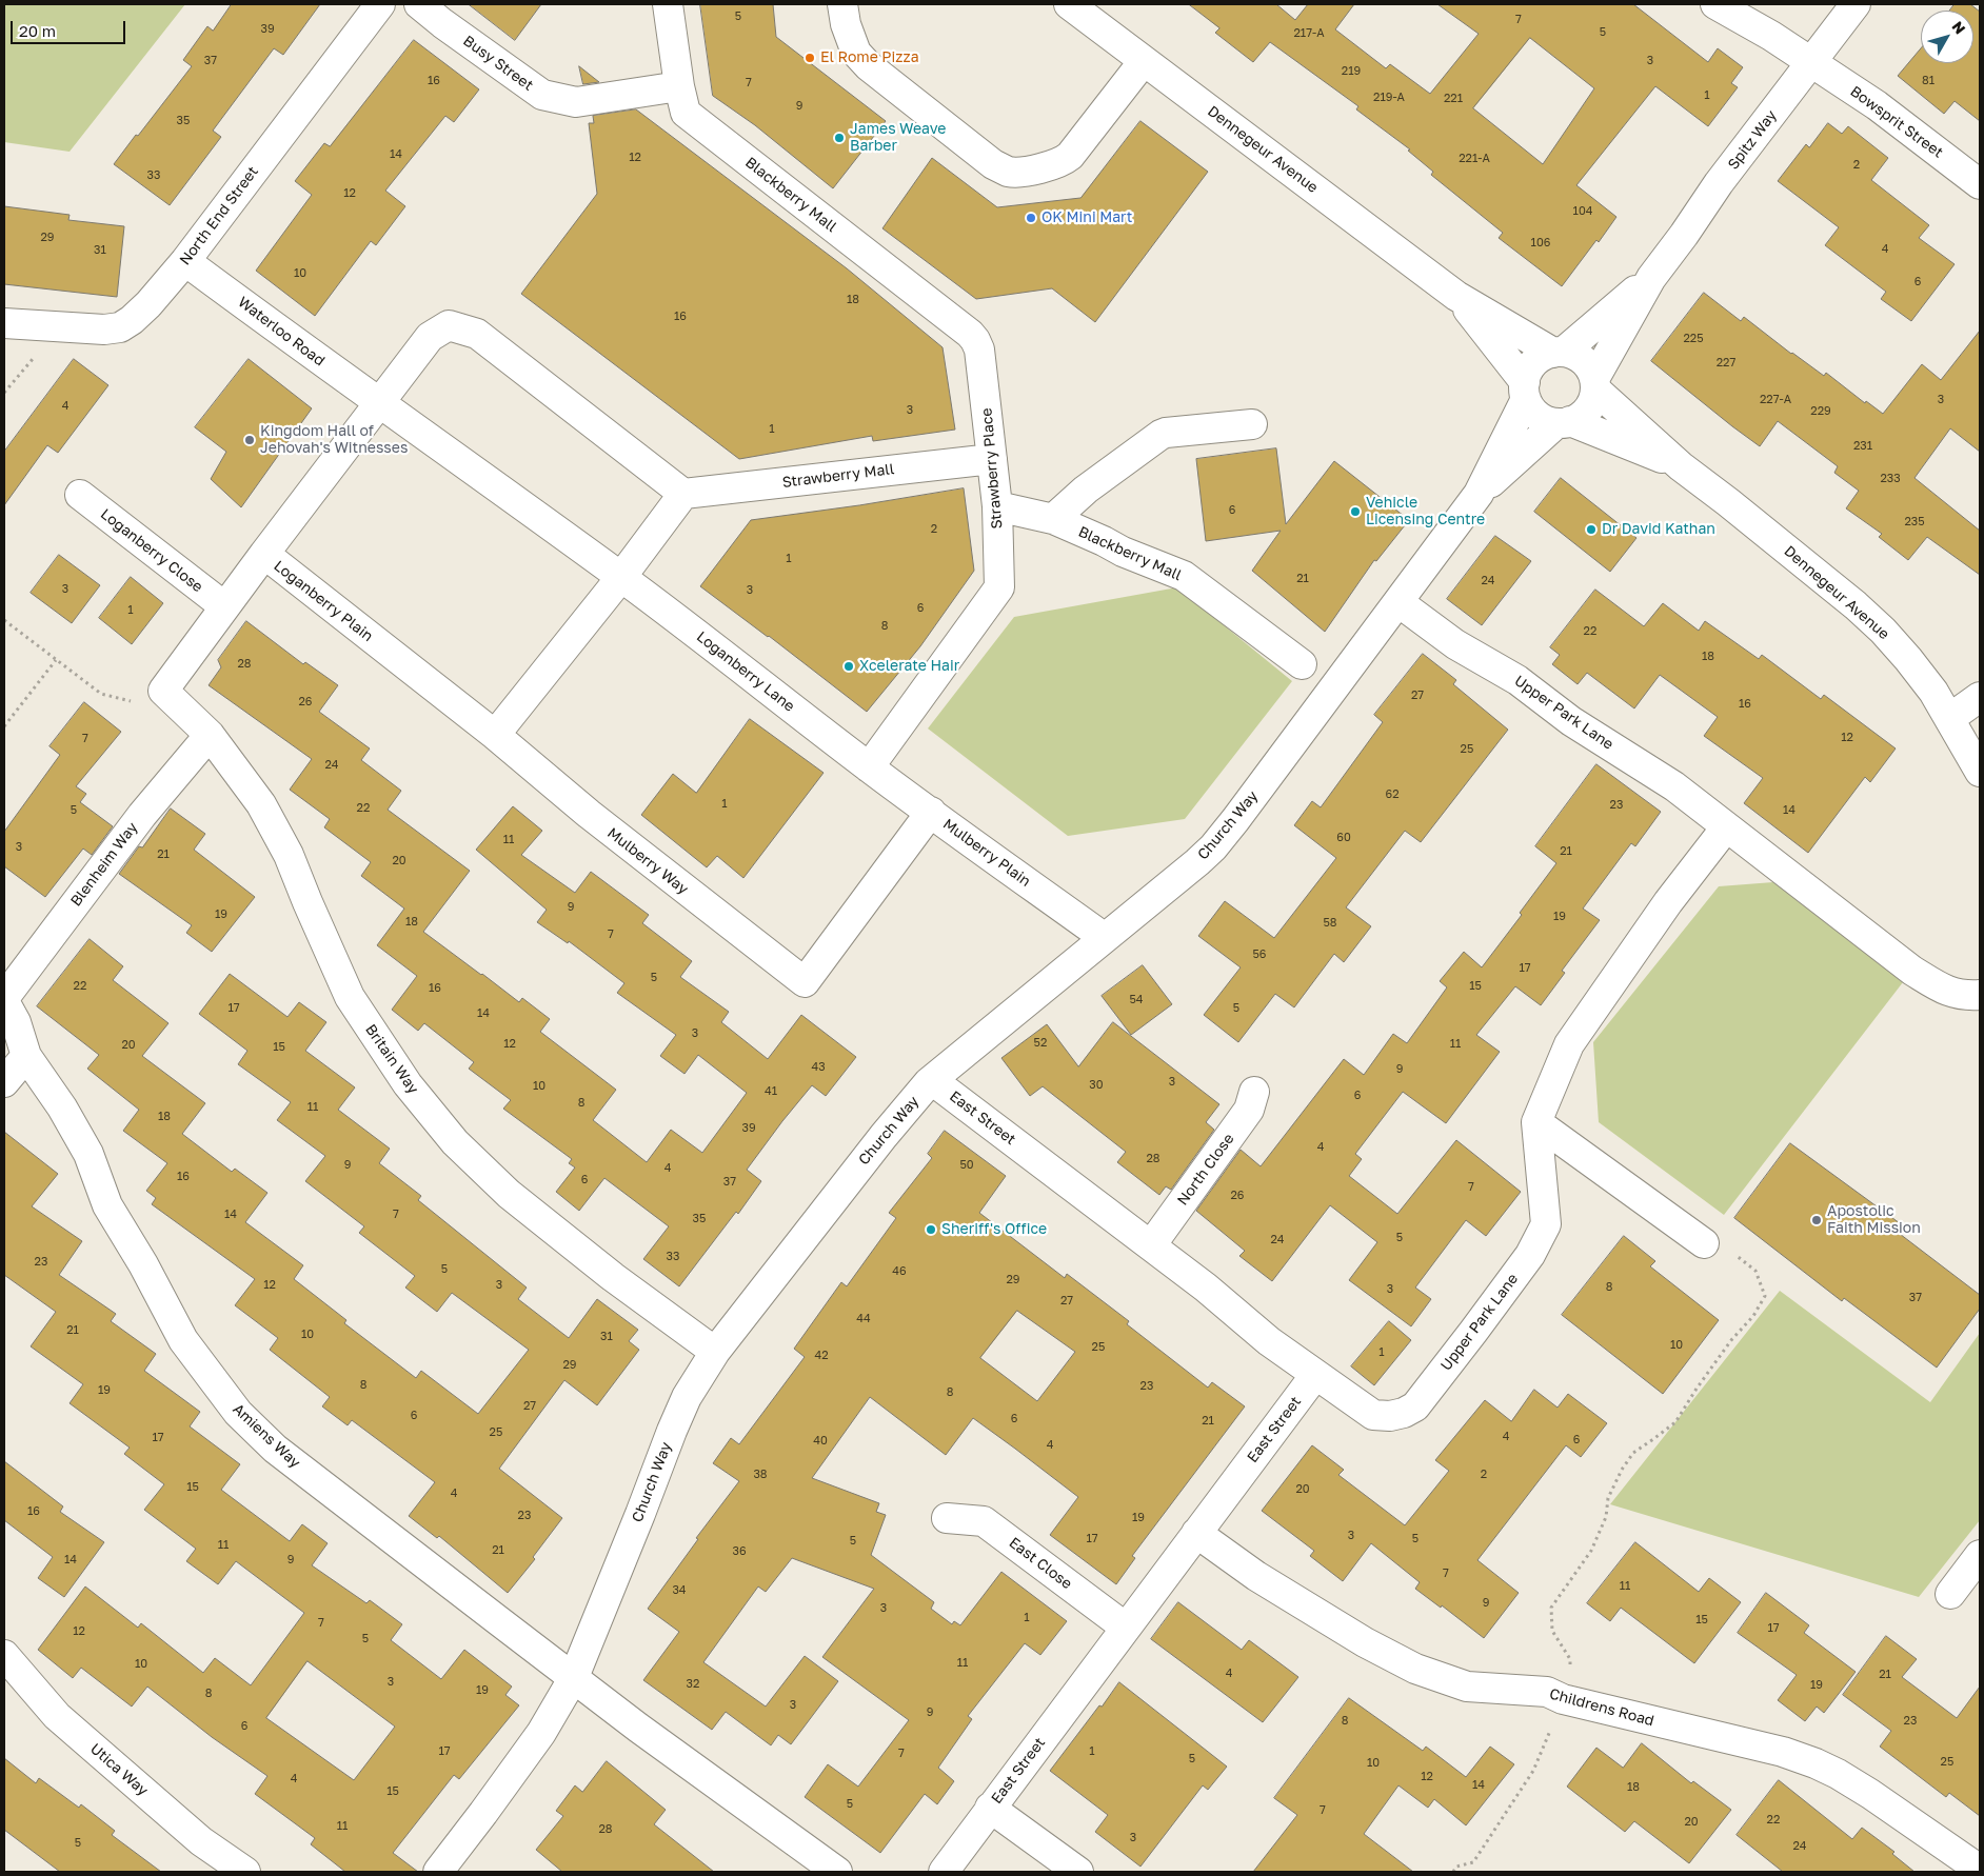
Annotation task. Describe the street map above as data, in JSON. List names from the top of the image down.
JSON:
{
  "streets": {
    "street": [
      "Busy Street",
      "Bowsprit Street",
      "Spitz Way",
      "Dennegeur Avenue",
      "Blackberry Mall",
      "North End Street",
      "Waterloo Road",
      "Strawberry Place",
      "Strawberry Mall",
      "Loganberry Close",
      "Loganberry Plain",
      "Loganberry Lane",
      "Upper Park Lane",
      "Church Way",
      "Mulberry Plain",
      "Mulberry Way",
      "Blenheim Way",
      "Britain Way",
      "East Street",
      "North Close",
      "Amiens Way",
      "East Close",
      "Childrens Road",
      "Utica Way"
    ]
  },
  "crossings": [
    ["Busy Street", "Blackberry Mall"],
    ["Bowsprit Street", "Spitz Way"],
    ["Spitz Way", "Dennegeur Avenue"],
    ["Spitz Way", "Church Way"],
    ["Dennegeur Avenue", "Church Way"],
    ["Blackberry Mall", "Strawberry Place"],
    ["North End Street", "Waterloo Road"],
    ["Waterloo Road", "Loganberry Plain"],
    ["Waterloo Road", "Loganberry Lane"],
    ["Strawberry Place", "Strawberry Mall"],
    ["Strawberry Place", "Loganberry Lane"],
    ["Strawberry Place", "Mulberry Plain"],
    ["Strawberry Mall", "Loganberry Plain"],
    ["Loganberry Plain", "Mulberry Way"],
    ["Loganberry Lane", "Mulberry Plain"],
    ["Upper Park Lane", "Church Way"],
    ["Upper Park Lane", "East Street"],
    ["Church Way", "Mulberry Plain"],
    ["Church Way", "Britain Way"],
    ["Church Way", "East Street"],
    ["Church Way", "Amiens Way"],
    ["Mulberry Plain", "Mulberry Way"],
    ["Blenheim Way", "Britain Way"],
    ["Blenheim Way", "Amiens Way"],
    ["East Street", "North Close"],
    ["East Street", "East Close"],
    ["East Street", "Childrens Road"]
  ],
  "places": [
    "El Rome Pizza",
    "James Weave Barber",
    "OK Mini Mart",
    "Kingdom Hall of Jehovah's Witnesses",
    "Vehicle Licensing Centre",
    "Dr David Kathan",
    "Xcelerate Hair",
    "Apostolic Faith Mission",
    "Sheriff's Office"
  ],
  "house_numbers": [
    "5",
    "7",
    "39",
    "5",
    "217-A",
    "37",
    "3",
    "219",
    "16",
    "81",
    "7",
    "1",
    "219-A",
    "221",
    "9",
    "35",
    "14",
    "12",
    "221-A",
    "2",
    "33",
    "12",
    "104",
    "29",
    "106",
    "4",
    "31",
    "10",
    "6",
    "18",
    "16",
    "225",
    "227",
    "227-A",
    "3",
    "4",
    "3",
    "229",
    "1",
    "231",
    "233",
    "6",
    "235",
    "2",
    "1",
    "21",
    "24",
    "3",
    "3",
    "6",
    "1",
    "8",
    "22",
    "18",
    "28",
    "27",
    "26",
    "16",
    "12",
    "7",
    "25",
    "24",
    "62",
    "1",
    "23",
    "22",
    "5",
    "14",
    "60",
    "11",
    "3",
    "21",
    "21",
    "20",
    "9",
    "19",
    "19",
    "18",
    "58",
    "7",
    "56",
    "17",
    "5",
    "22",
    "15",
    "16",
    "54",
    "17",
    "5",
    "14",
    "3",
    "52",
    "12",
    "11",
    "20",
    "15",
    "43",
    "9",
    "3",
    "30",
    "10",
    "41",
    "6",
    "8",
    "11",
    "18",
    "39",
    "4",
    "28",
    "9",
    "50",
    "4",
    "16",
    "6",
    "37",
    "7",
    "26",
    "14",
    "7",
    "35",
    "5",
    "24",
    "33",
    "23",
    "5",
    "46",
    "29",
    "12",
    "3",
    "8",
    "3",
    "37",
    "27",
    "44",
    "21",
    "10",
    "31",
    "10",
    "25",
    "1",
    "42",
    "29",
    "8",
    "23",
    "19",
    "8",
    "27",
    "6",
    "6",
    "21",
    "25",
    "4",
    "17",
    "6",
    "40",
    "4",
    "38",
    "2",
    "15",
    "20",
    "4",
    "16",
    "23",
    "19",
    "3",
    "17",
    "5",
    "5",
    "11",
    "21",
    "36",
    "14",
    "9",
    "7",
    "11",
    "34",
    "9",
    "3",
    "1",
    "15",
    "7",
    "17",
    "12",
    "5",
    "11",
    "10",
    "4",
    "21",
    "3",
    "32",
    "19",
    "19",
    "8",
    "3",
    "9",
    "8",
    "23",
    "6",
    "17",
    "1",
    "7",
    "5",
    "25",
    "10",
    "12",
    "4",
    "14",
    "18",
    "15",
    "5",
    "7",
    "22",
    "20",
    "11",
    "28",
    "3",
    "5",
    "24"
  ],
  "scale_bar": "20 m",
  "north": "top right"
}
